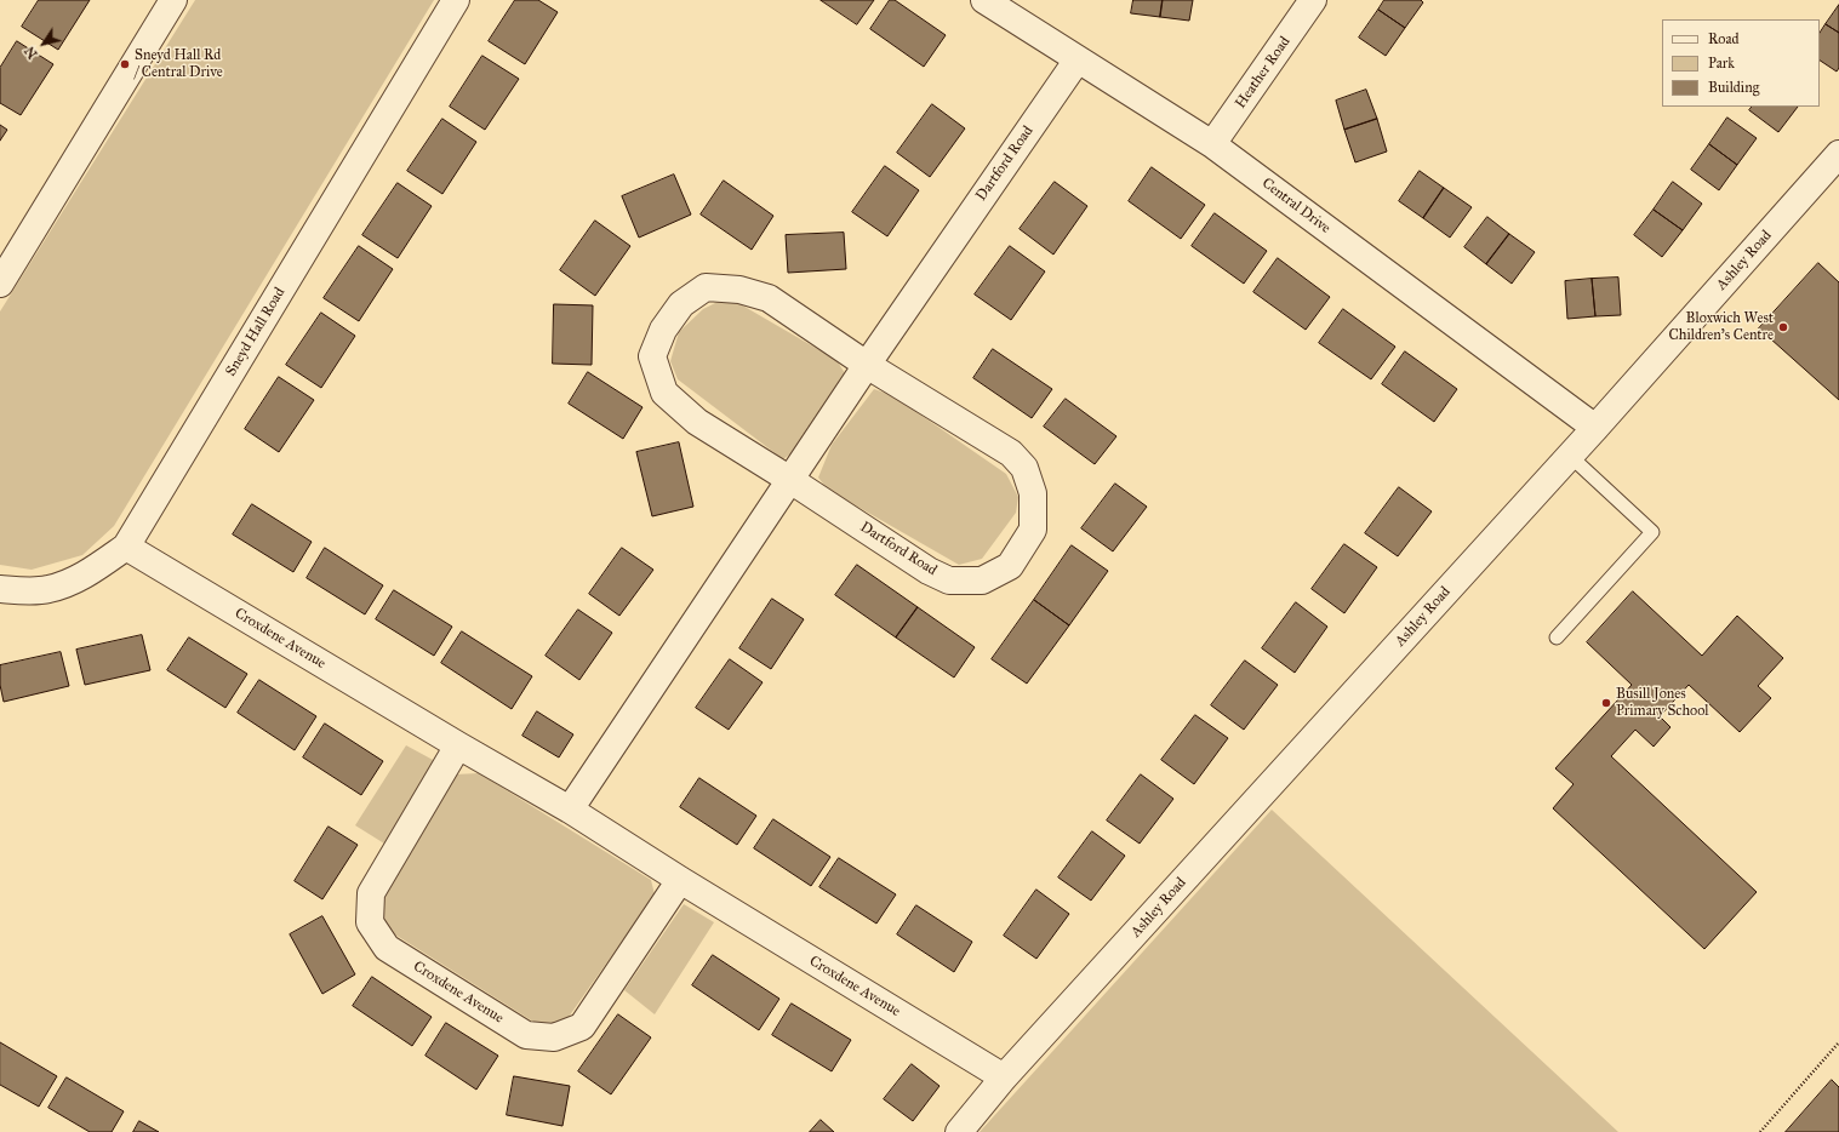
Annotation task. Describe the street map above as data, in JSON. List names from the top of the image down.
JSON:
{
  "streets": {
    "street": [
      "Heather Road",
      "Dartford Road",
      "Central Drive",
      "Ashley Road",
      "Sneyd Hall Road",
      "Croxdene Avenue"
    ]
  },
  "crossings": [
    ["Heather Road", "Central Drive"],
    ["Dartford Road", "Central Drive"],
    ["Dartford Road", "Croxdene Avenue"],
    ["Central Drive", "Ashley Road"],
    ["Ashley Road", "Croxdene Avenue"],
    ["Sneyd Hall Road", "Croxdene Avenue"]
  ],
  "places": ["Sneyd Hall Rd / Central Drive", "Bloxwich West Children's Centre", "Busill Jones Primary School"],
  "legend": ["Road", "Park", "Building"],
  "north": "bottom left"
}
